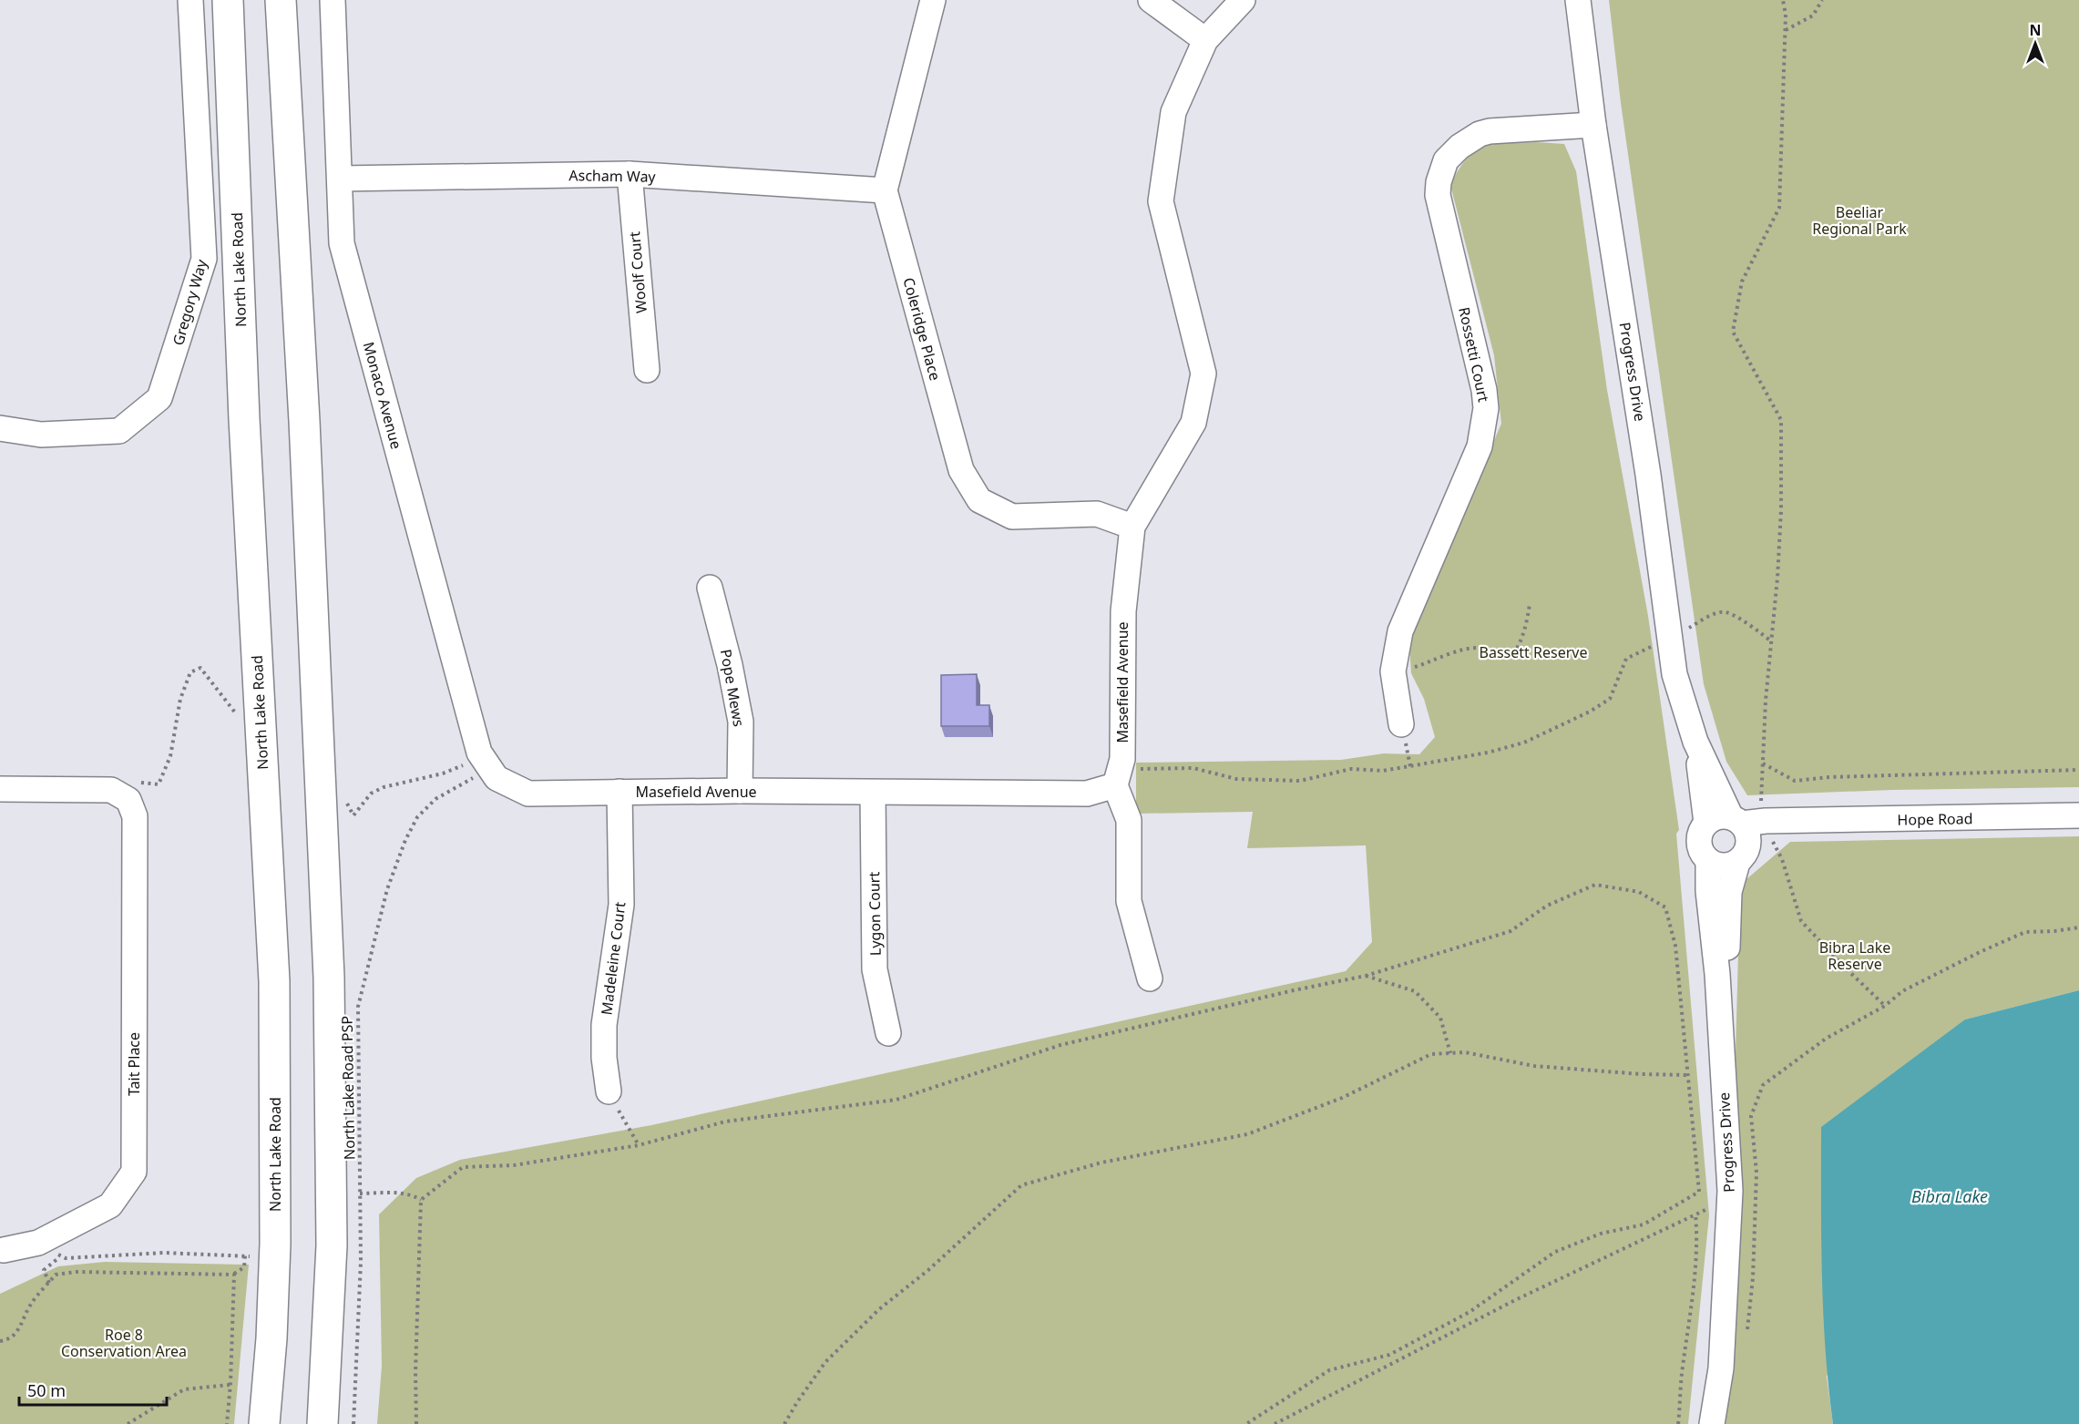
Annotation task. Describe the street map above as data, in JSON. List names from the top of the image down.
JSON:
{
  "streets": {
    "main road": ["North Lake Road"],
    "street": [
      "Ascham Way",
      "Woolf Court",
      "Gregory Way",
      "Coleridge Place",
      "Rossetti Court",
      "Progress Drive",
      "Monaco Avenue",
      "Masefield Avenue",
      "Pope Mews",
      "Hope Road",
      "Lygon Court",
      "Madeleine Court",
      "Tait Place"
    ],
    "path": ["North Lake Road PSP"]
  },
  "crossings": [
    ["Ascham Way", "Woolf Court"],
    ["Ascham Way", "Coleridge Place"],
    ["Ascham Way", "Monaco Avenue"],
    ["Coleridge Place", "Masefield Avenue"],
    ["Rossetti Court", "Progress Drive"],
    ["Progress Drive", "Hope Road"],
    ["Monaco Avenue", "Masefield Avenue"],
    ["Monaco Avenue", "North Lake Road PSP"],
    ["Masefield Avenue", "Pope Mews"],
    ["Masefield Avenue", "Lygon Court"],
    ["Masefield Avenue", "Madeleine Court"],
    ["Masefield Avenue", "North Lake Road PSP"]
  ],
  "water": ["Bibra Lake"],
  "parks": [
    "Beeliar Regional Park",
    "Bassett Reserve",
    "Bibra Lake Reserve",
    "Roe 8 Conservation Area"
  ],
  "scale_bar": "50 m",
  "north": "top"
}
